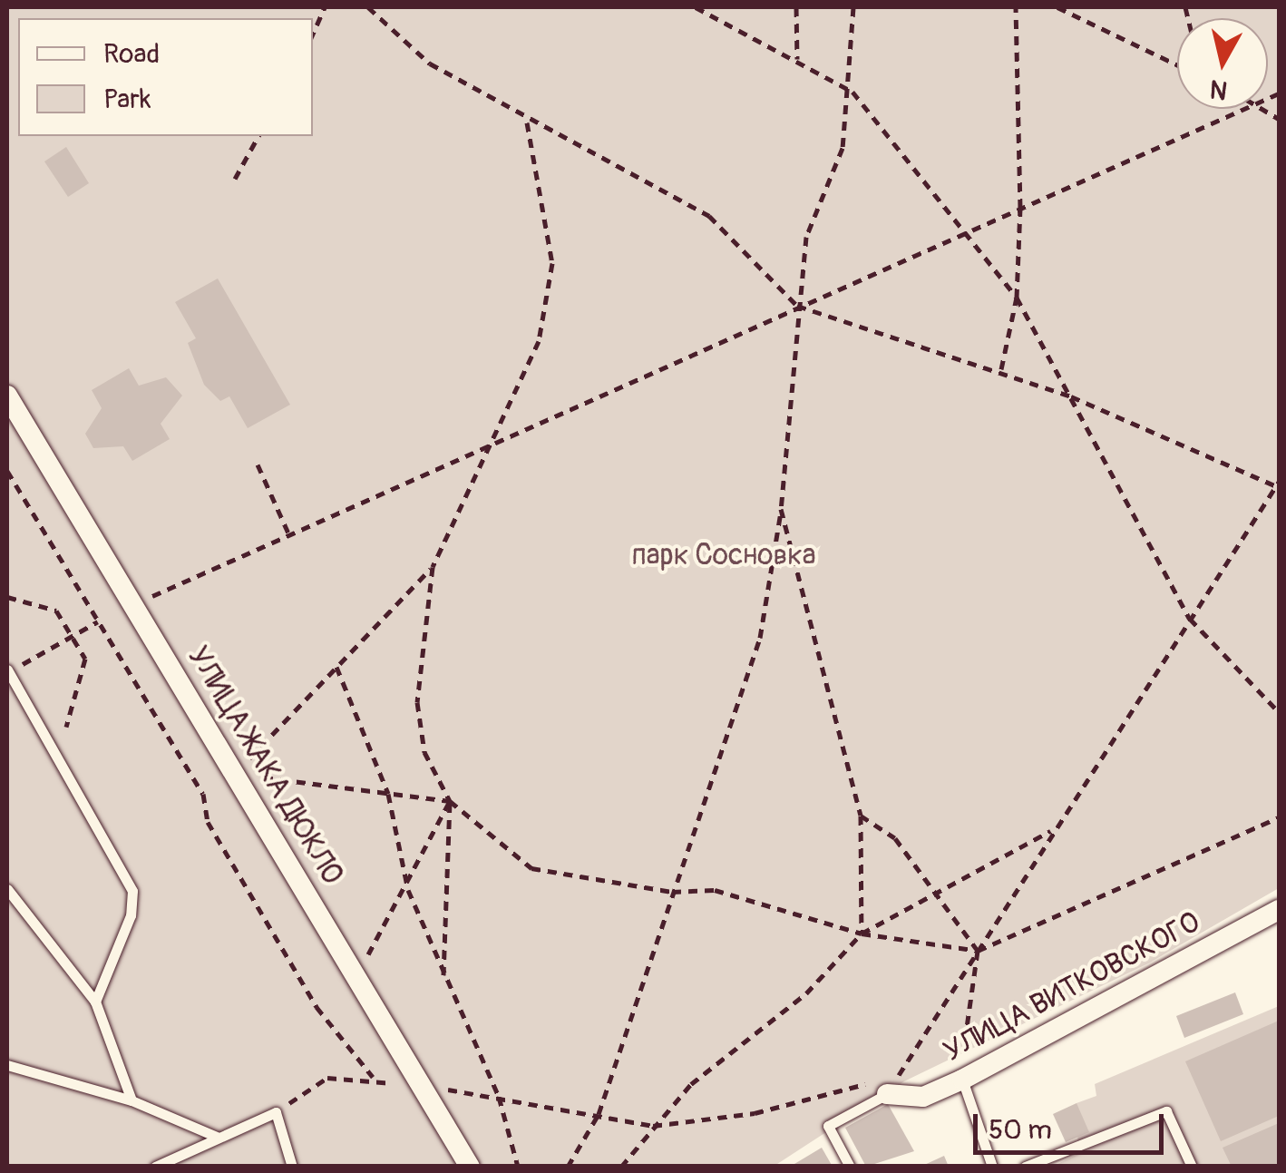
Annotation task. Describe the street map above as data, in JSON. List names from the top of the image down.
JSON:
{
  "streets": {
    "street": ["УЛИЦА ЖАКА ДЮКЛО", "УЛИЦА ВИТКОВСКОГО"]
  },
  "parks": ["парк Сосновка"],
  "legend": ["Road", "Park"],
  "scale_bar": "50 m",
  "north": "bottom"
}
